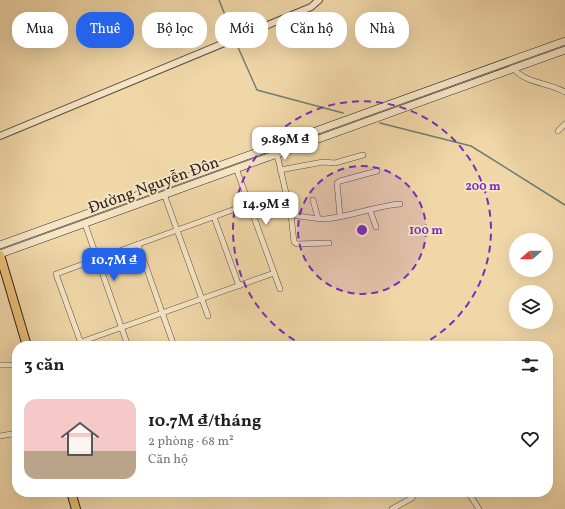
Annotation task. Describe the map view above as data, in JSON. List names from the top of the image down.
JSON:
{
  "streets": {
    "main road": ["Đường Nguyễn Đôn"]
  },
  "north": "left",
  "page": {
    "chip": [
      "Mua",
      "Thuê",
      "Bộ lọc",
      "Mới",
      "Căn hộ",
      "Nhà"
    ],
    "price": ["9.89M ₫", "14.9M ₫", "10.7M ₫"],
    "heading": "3 căn",
    "list": [
      {
        "name": "10.7M ₫/tháng",
        "note": "2 phòng · 68 m² · Căn hộ"
      }
    ]
  },
  "rings": ["200 m", "100 m"]
}
